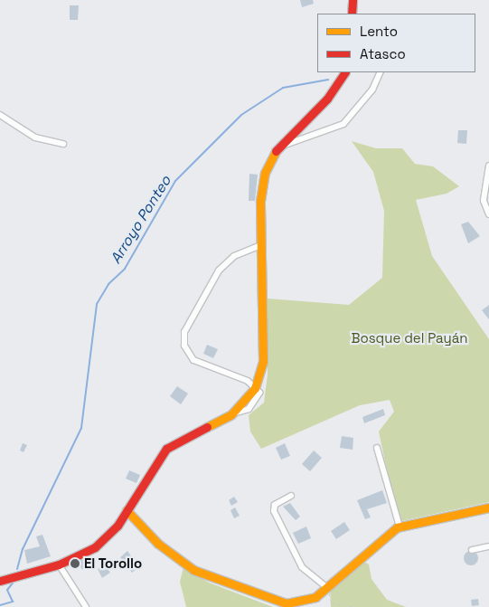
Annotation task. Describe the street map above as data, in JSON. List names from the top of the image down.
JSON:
{
  "water": ["Arroyo Ponteo"],
  "parks": ["Bosque del Payán"],
  "places": ["El Torollo"],
  "legend": ["Lento", "Atasco"]
}
